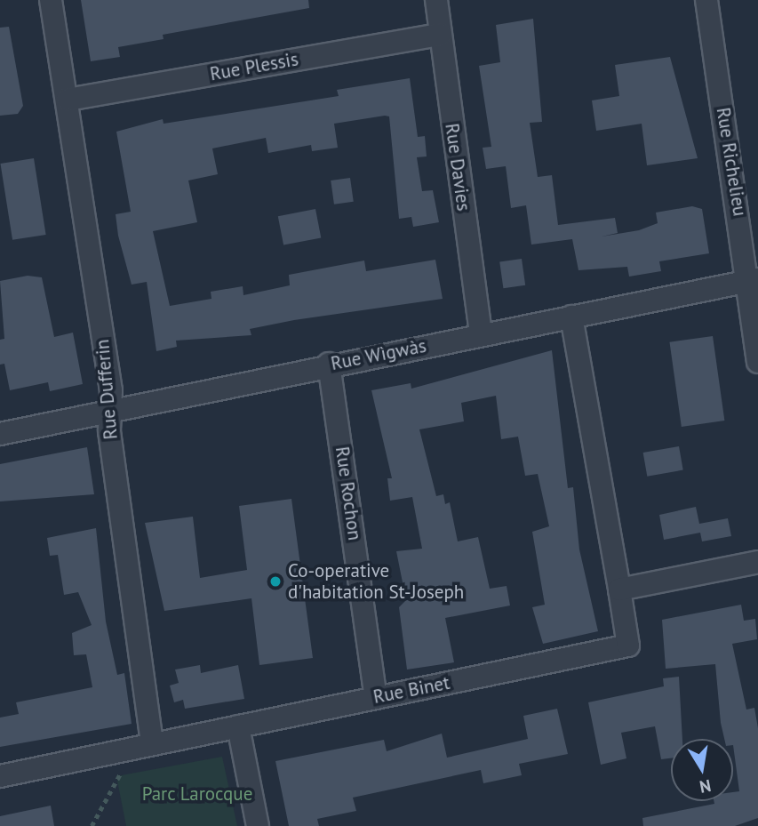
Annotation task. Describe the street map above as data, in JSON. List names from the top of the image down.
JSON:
{
  "streets": {
    "street": [
      "Rue Plessis",
      "Rue Richelieu",
      "Rue Davies",
      "Rue Wìgwàs",
      "Rue Dufferin",
      "Rue Rochon",
      "Rue Binet"
    ]
  },
  "crossings": [
    ["Rue Plessis", "Rue Davies"],
    ["Rue Plessis", "Rue Dufferin"],
    ["Rue Richelieu", "Rue Wìgwàs"],
    ["Rue Davies", "Rue Wìgwàs"],
    ["Rue Wìgwàs", "Rue Dufferin"],
    ["Rue Wìgwàs", "Rue Rochon"],
    ["Rue Dufferin", "Rue Binet"],
    ["Rue Rochon", "Rue Binet"]
  ],
  "parks": ["Parc Larocque"],
  "places": ["Co-operative d'habitation St-Joseph"],
  "north": "bottom"
}
